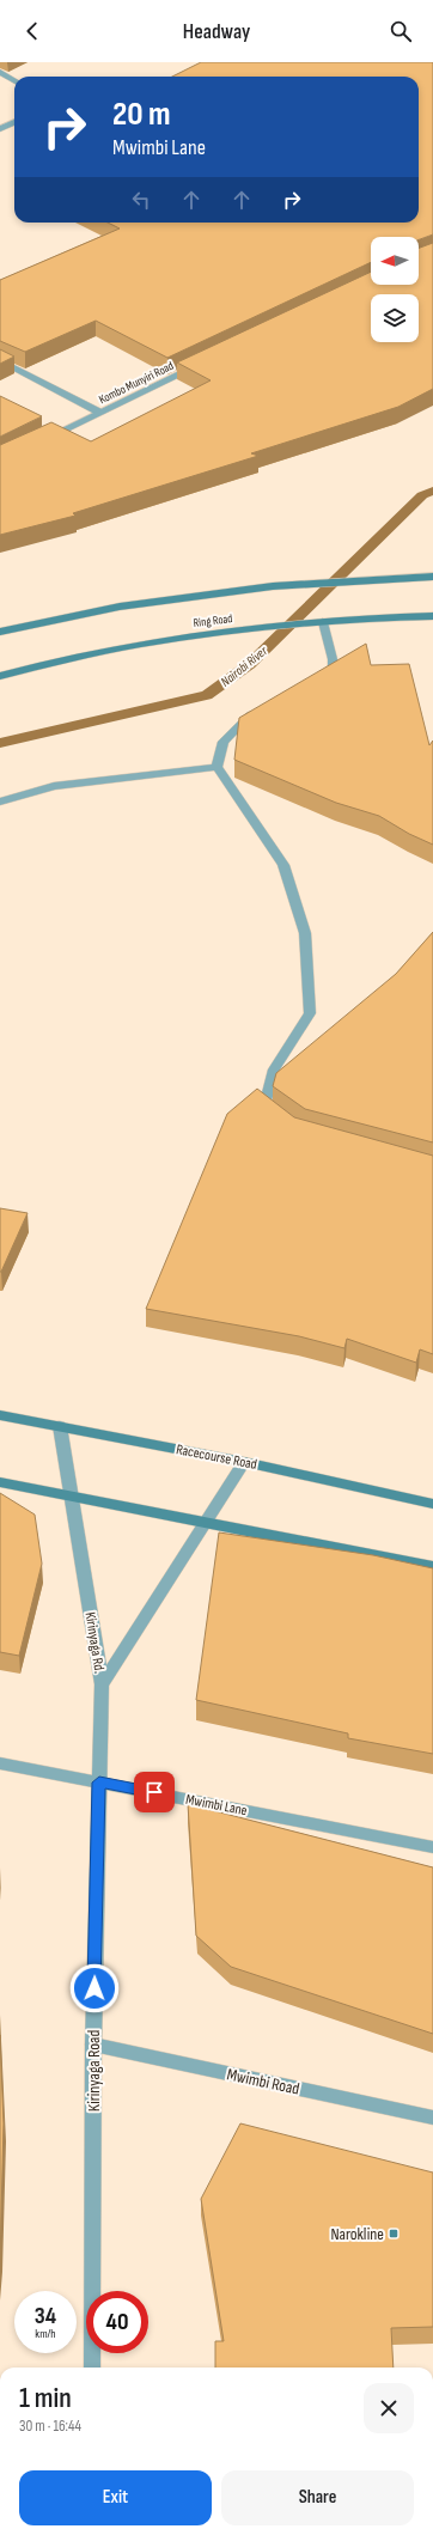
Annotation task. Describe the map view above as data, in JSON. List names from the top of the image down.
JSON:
{
  "streets": {
    "main road": ["Ring Road", "Racecourse Road"],
    "street": [
      "Kombo Munyiri Road",
      "Kirinyaga Rd.",
      "Mwimbi Lane",
      "Kirinyaga Road",
      "Mwimbi Road"
    ]
  },
  "crossings": [
    ["Racecourse Road", "Kirinyaga Rd."],
    ["Kirinyaga Rd.", "Kirinyaga Road"],
    ["Mwimbi Lane", "Kirinyaga Road"],
    ["Kirinyaga Road", "Mwimbi Road"]
  ],
  "water": ["Nairobi River"],
  "places": {
    "transit": ["Narokline"]
  },
  "north": "left",
  "page": {
    "header": "Headway",
    "turn": ["20 m", "Mwimbi Lane"],
    "speed": "34 km/h",
    "limit": "40",
    "heading": ["1 min", "30 m · 16:44"],
    "buttons": ["Exit", "Share"]
  }
}
